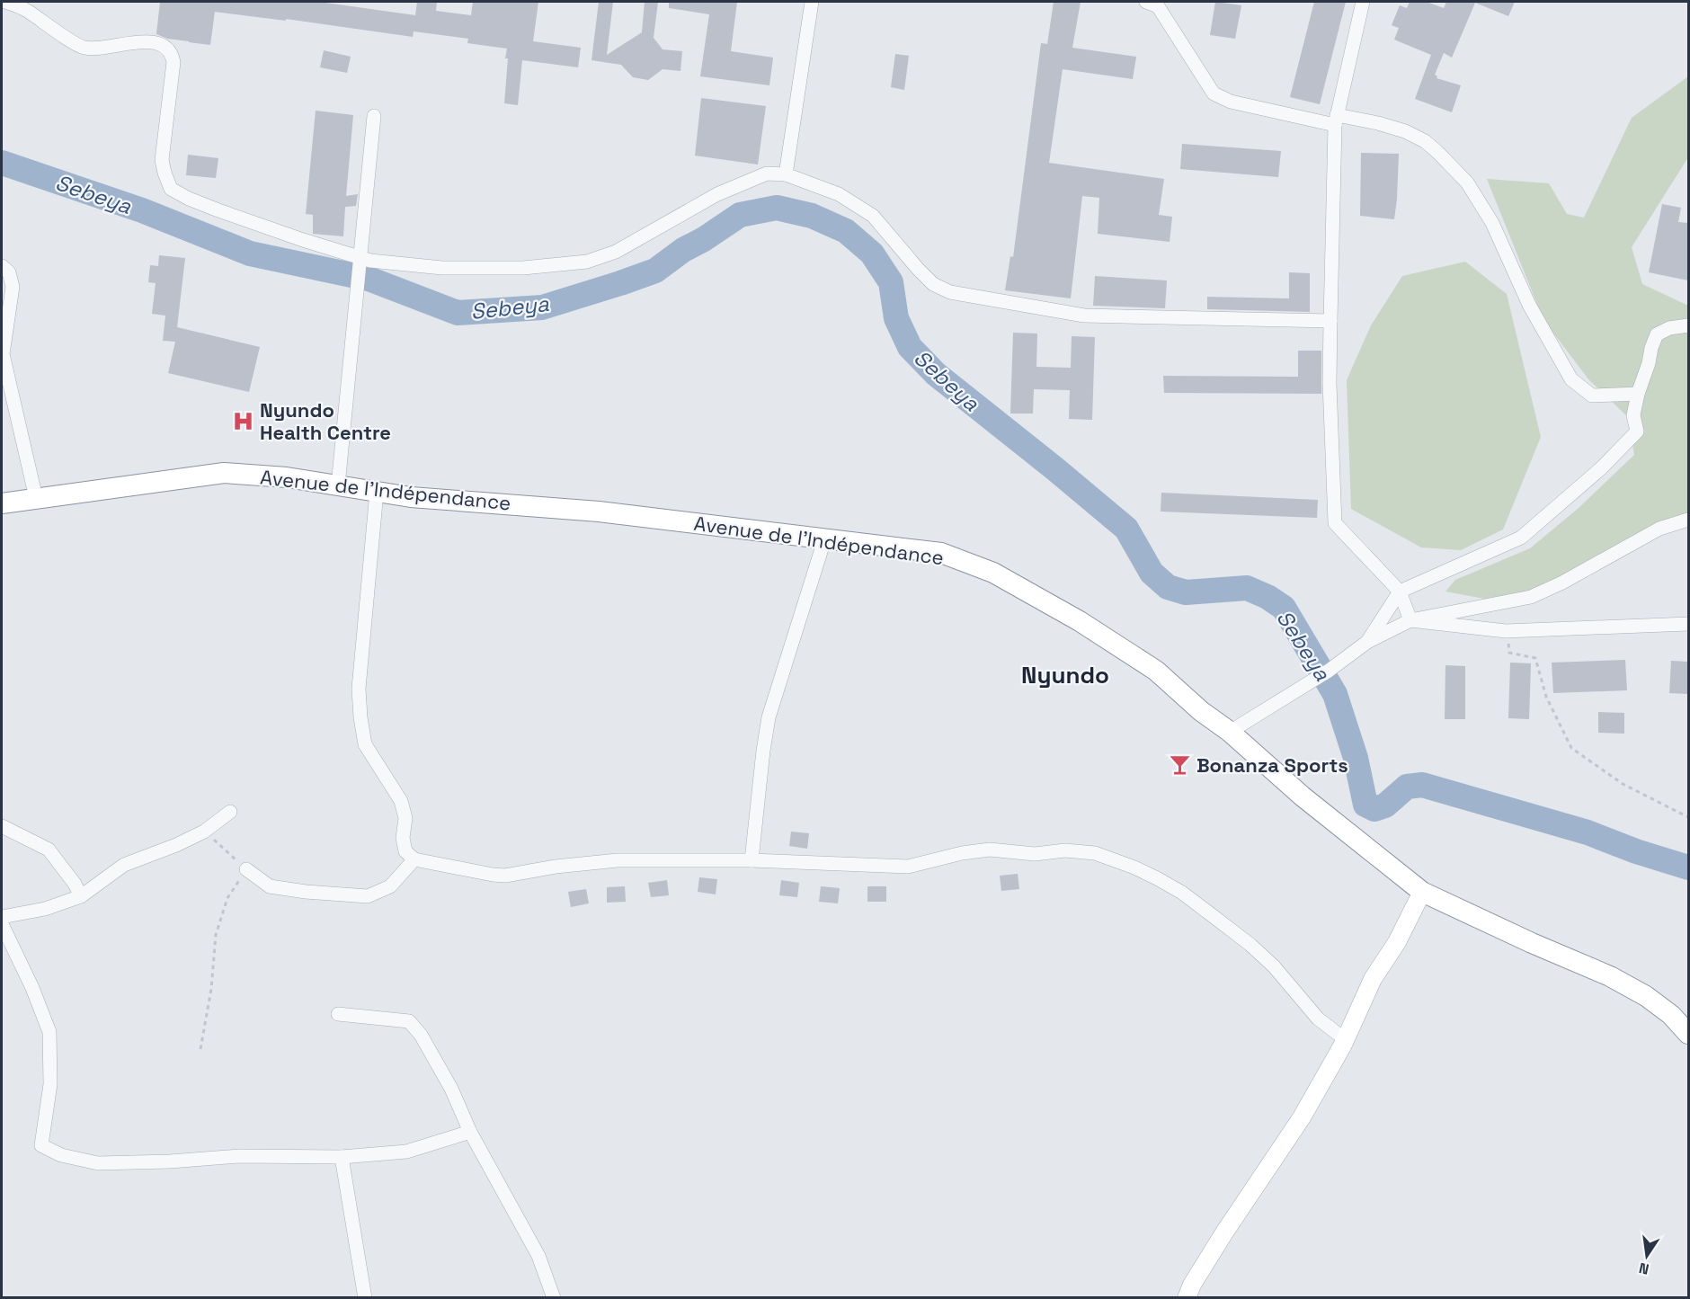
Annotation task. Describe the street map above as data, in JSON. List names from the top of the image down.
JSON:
{
  "streets": {
    "highway": ["Avenue de l'Indépendance"]
  },
  "districts": ["Nyundo"],
  "water": ["Sebeya"],
  "places": {
    "hospital": ["Nyundo Health Centre"],
    "bar": ["Bonanza Sports"]
  },
  "north": "bottom"
}
